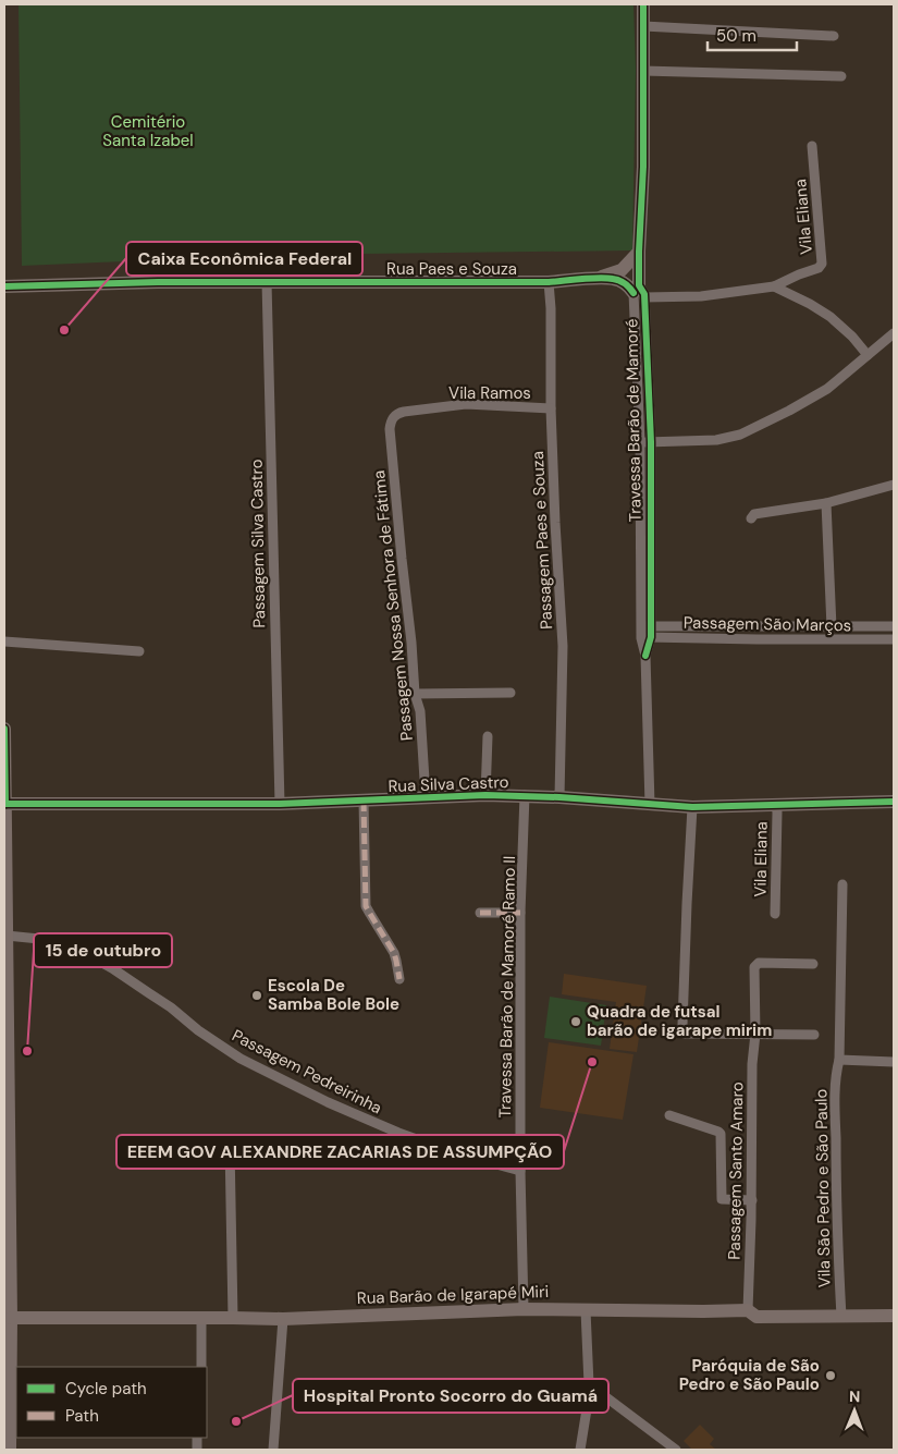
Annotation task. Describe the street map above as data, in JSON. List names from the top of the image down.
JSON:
{
  "streets": {
    "street": [
      "Vila Eliana",
      "Rua Paes e Souza",
      "Vila Ramos",
      "Travessa Barão de Mamoré",
      "Passagem Paes e Souza",
      "Passagem Silva Castro",
      "Passagem Nossa Senhora de Fátima",
      "Passagem São Marços",
      "Rua Silva Castro",
      "Travessa Barão de Mamoré Ramo II",
      "Passagem Pedreirinha",
      "Passagem Santo Amaro",
      "Vila São Pedro e São Paulo",
      "Rua Barão de Igarapé Miri"
    ]
  },
  "crossings": [
    ["Vila Eliana", "Rua Silva Castro"],
    ["Rua Paes e Souza", "Travessa Barão de Mamoré"],
    ["Rua Paes e Souza", "Passagem Paes e Souza"],
    ["Rua Paes e Souza", "Passagem Silva Castro"],
    ["Vila Ramos", "Passagem Paes e Souza"],
    ["Vila Ramos", "Passagem Nossa Senhora de Fátima"],
    ["Travessa Barão de Mamoré", "Passagem São Marços"],
    ["Travessa Barão de Mamoré", "Rua Silva Castro"],
    ["Passagem Paes e Souza", "Rua Silva Castro"],
    ["Passagem Silva Castro", "Rua Silva Castro"],
    ["Passagem Nossa Senhora de Fátima", "Rua Silva Castro"],
    ["Rua Silva Castro", "Travessa Barão de Mamoré Ramo II"],
    ["Travessa Barão de Mamoré Ramo II", "Passagem Pedreirinha"],
    ["Travessa Barão de Mamoré Ramo II", "Rua Barão de Igarapé Miri"],
    ["Passagem Santo Amaro", "Rua Barão de Igarapé Miri"],
    ["Vila São Pedro e São Paulo", "Rua Barão de Igarapé Miri"]
  ],
  "parks": ["Cemitério Santa Izabel"],
  "places": [
    "Caixa Econômica Federal",
    "Escola De Samba Bole Bole",
    "Quadra de futsal barão de igarape mirim",
    "15 de outubro",
    "EEEM GOV ALEXANDRE ZACARIAS DE ASSUMPÇÃO",
    "Paróquia de São Pedro e São Paulo",
    "Hospital Pronto Socorro do Guamá"
  ],
  "legend": ["Cycle path", "Path"],
  "scale_bar": "50 m",
  "north": "top"
}
